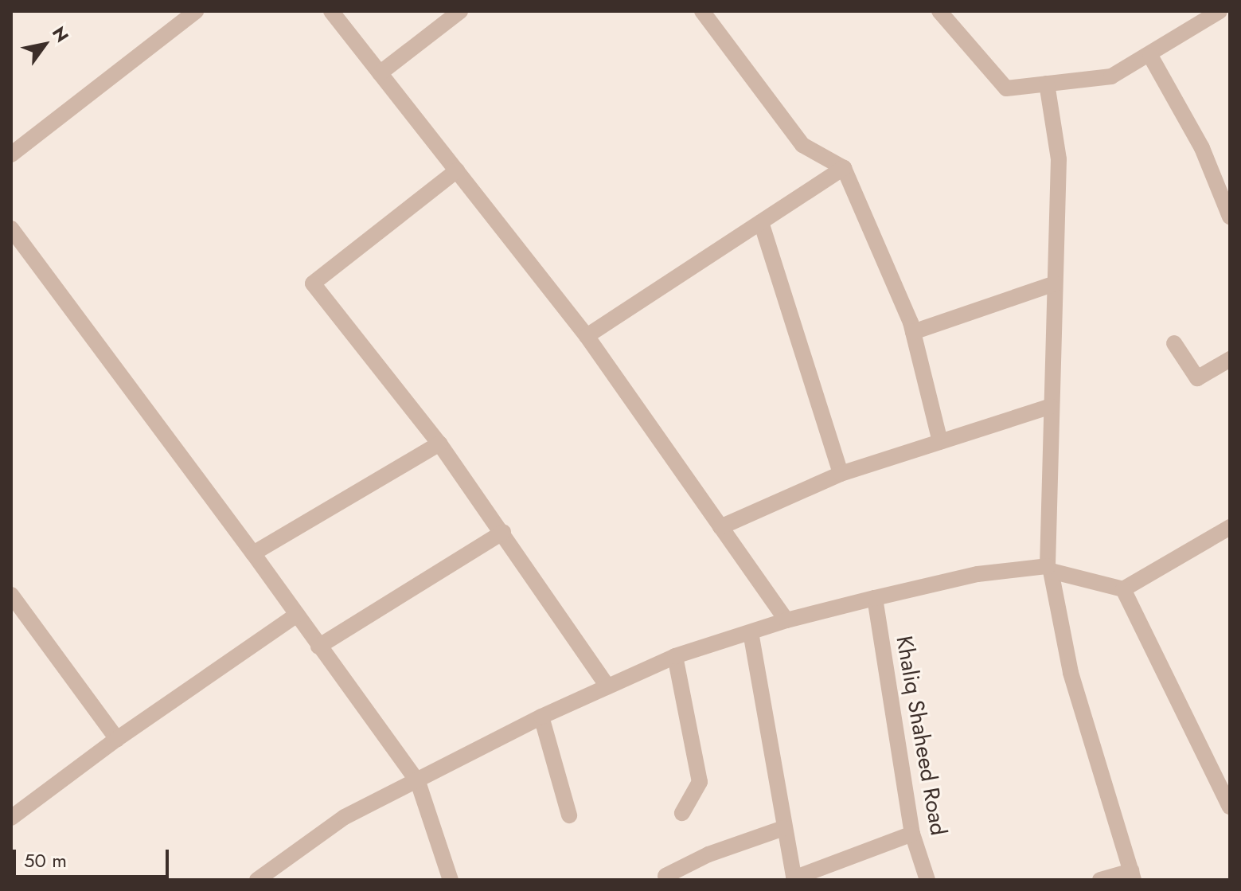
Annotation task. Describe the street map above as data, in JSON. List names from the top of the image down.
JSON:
{
  "streets": {
    "street": ["Khaliq Shaheed Road"]
  },
  "scale_bar": "50 m",
  "north": "top right"
}
